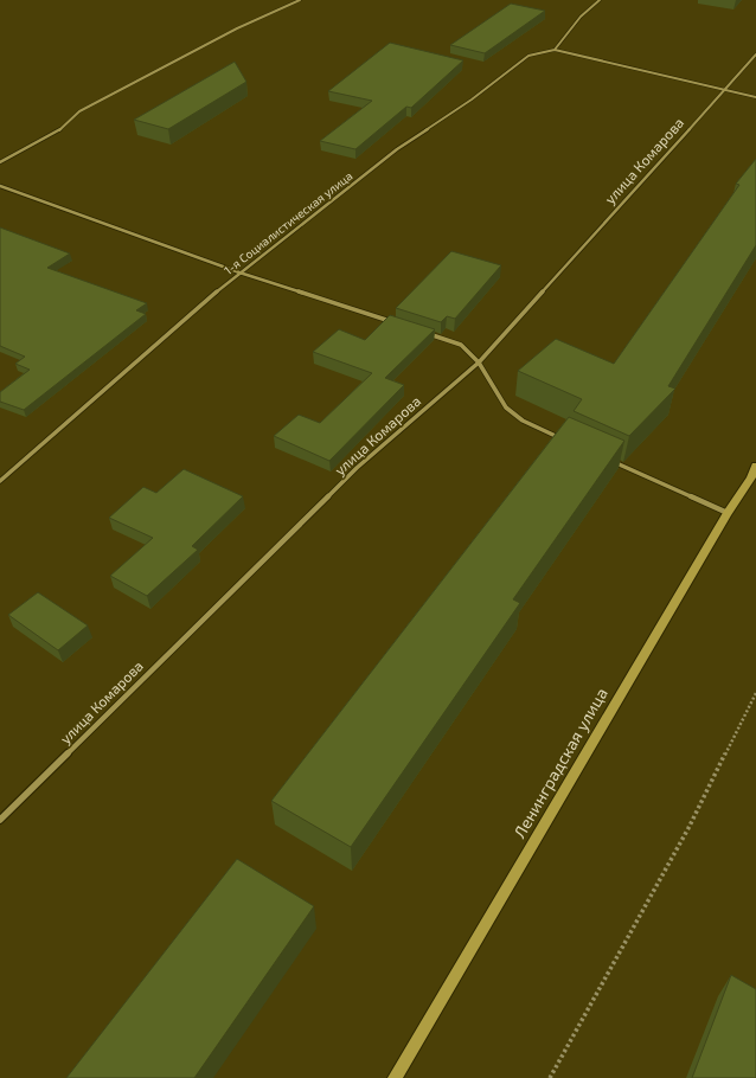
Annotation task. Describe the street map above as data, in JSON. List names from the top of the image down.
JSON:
{
  "streets": {
    "main road": ["Ленинградская улица"],
    "street": ["улица Комарова", "1-я Социалистическая улица"]
  }
}
